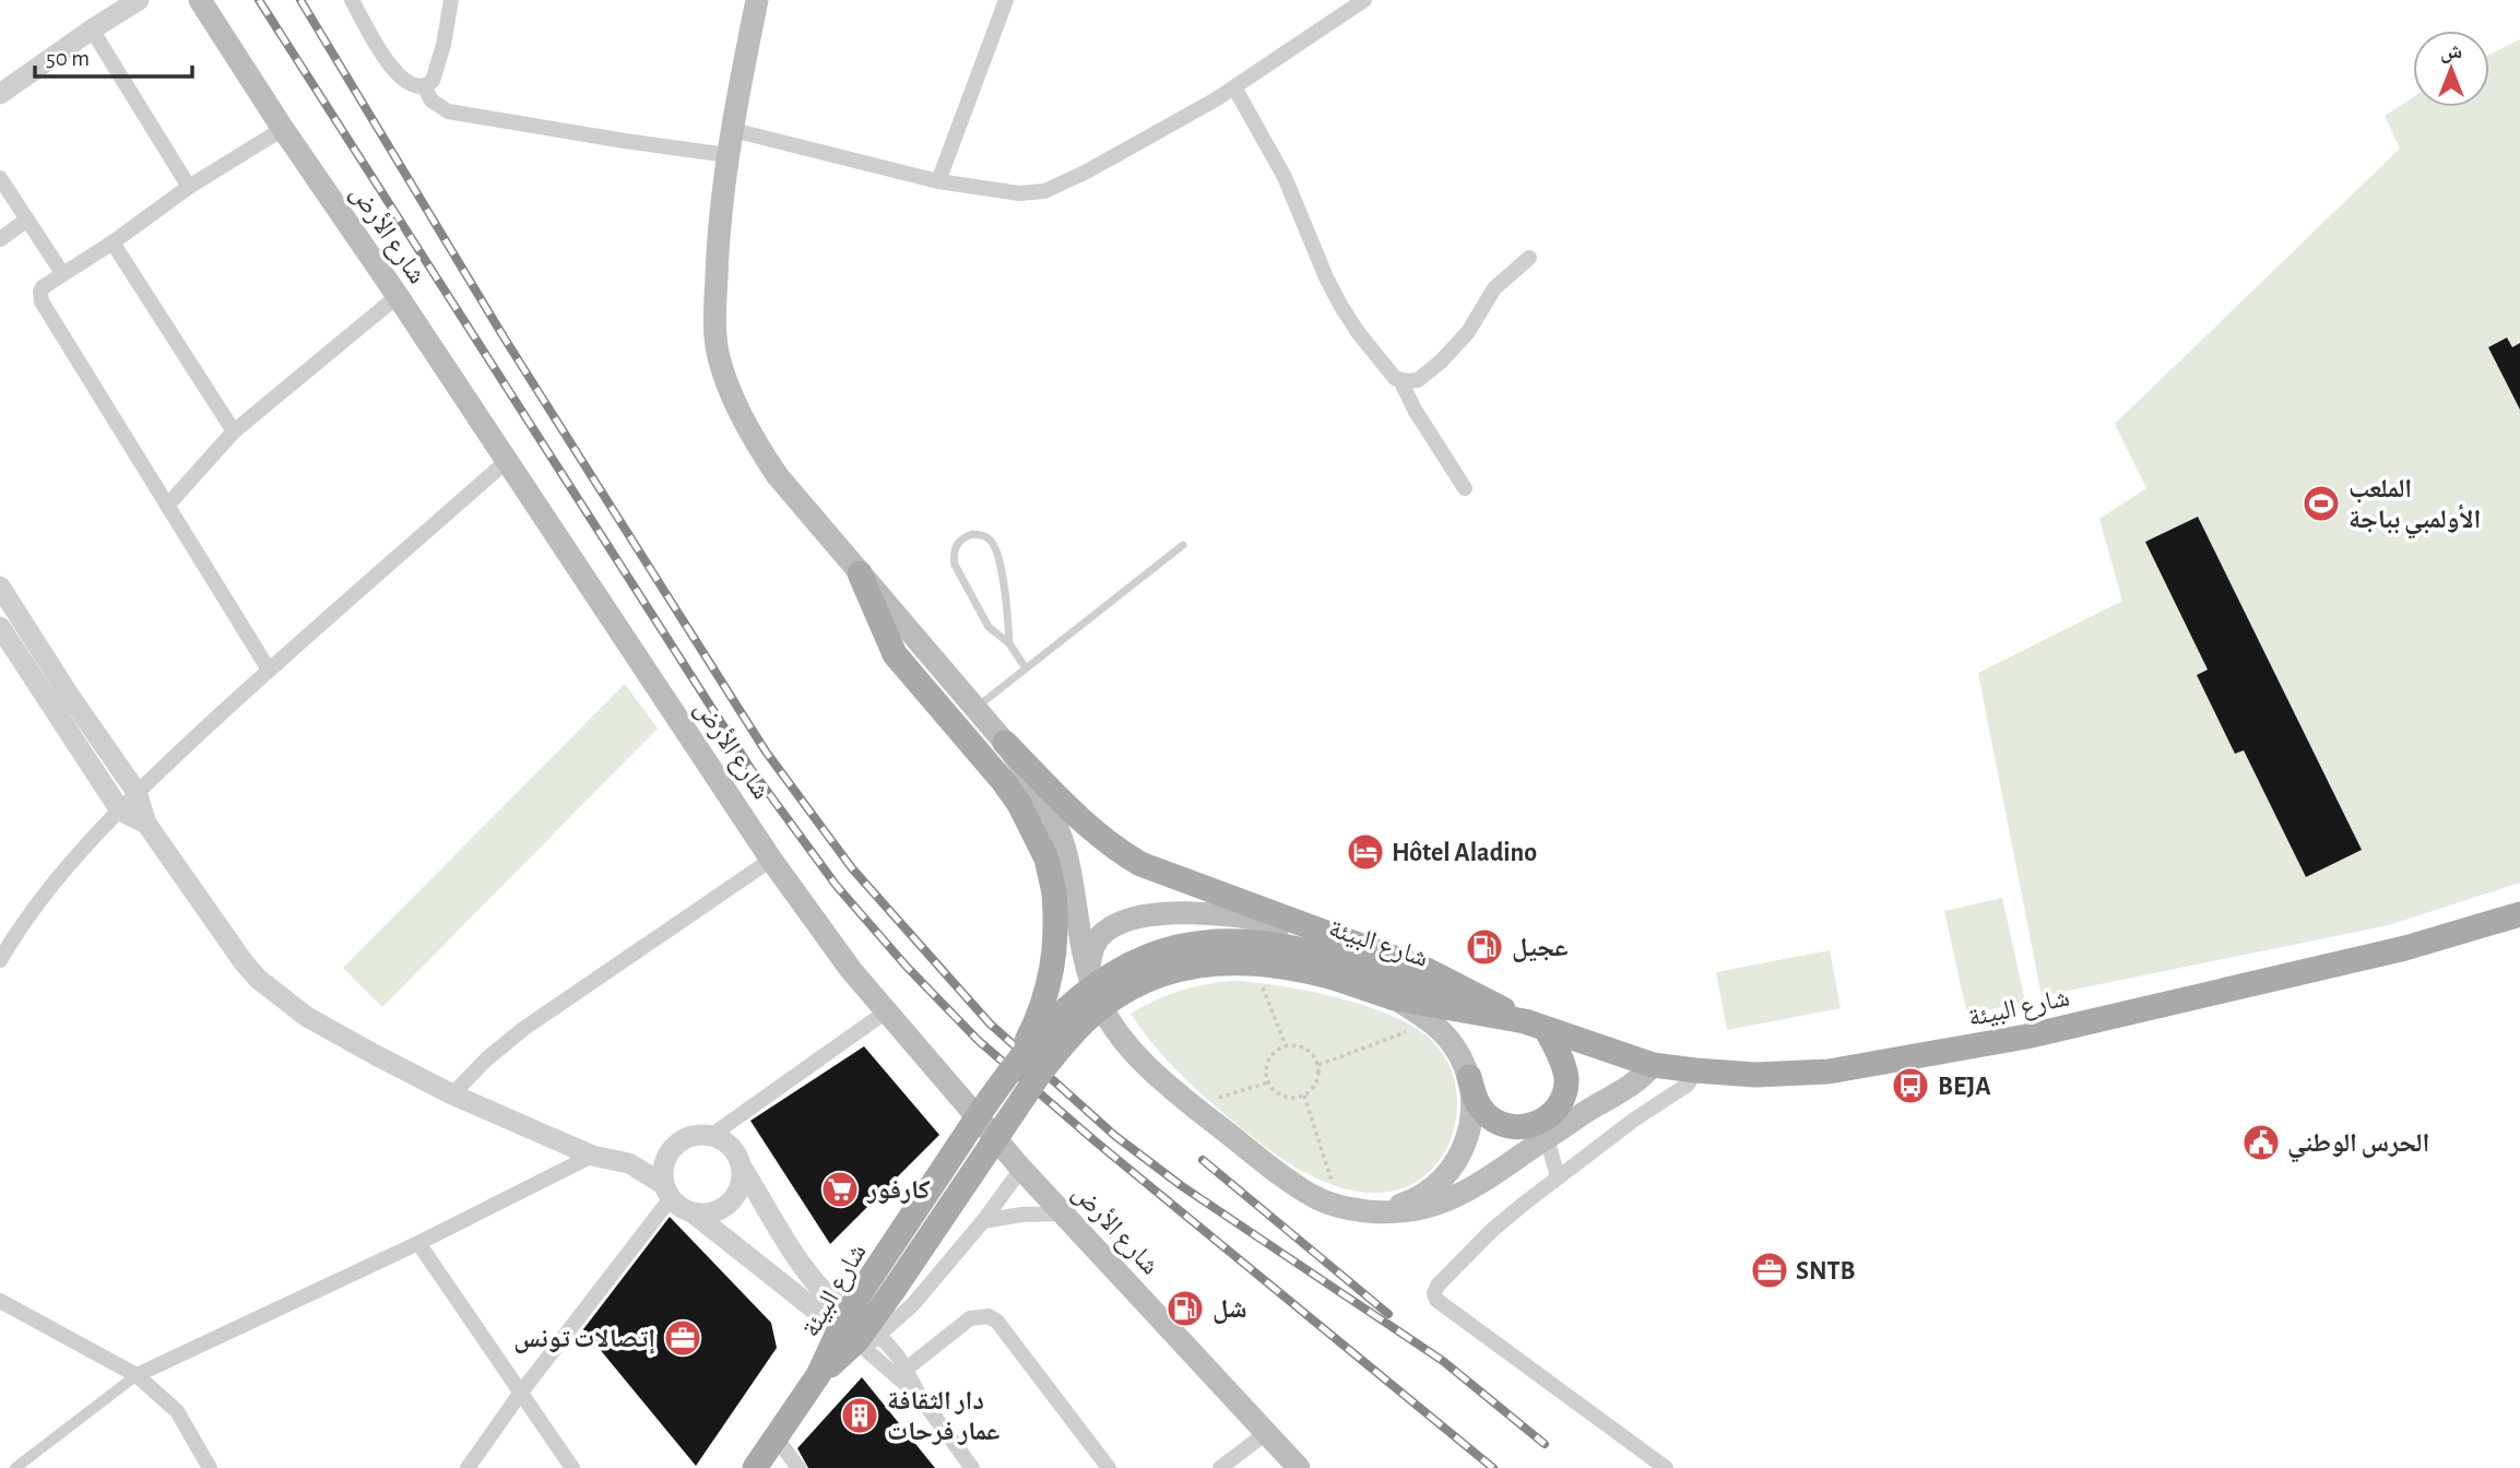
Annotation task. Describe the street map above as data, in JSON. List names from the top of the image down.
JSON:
{
  "streets": {
    "main road": ["شارع الأرض", "شارع البيئة"]
  },
  "places": {
    "sports": ["الملعب الأولمبي بباجة"],
    "hotel": ["Hôtel Aladino"],
    "fuel station": ["عجيل", "شل"],
    "bus stop": ["BEJA"],
    "public building": ["الحرس الوطني"],
    "supermarket": ["كارفور"],
    "office": ["SNTB", "إتصالات تونس"],
    "building": ["دار الثقافة عمار فرحات"]
  },
  "scale_bar": "50 m",
  "north": "top"
}
